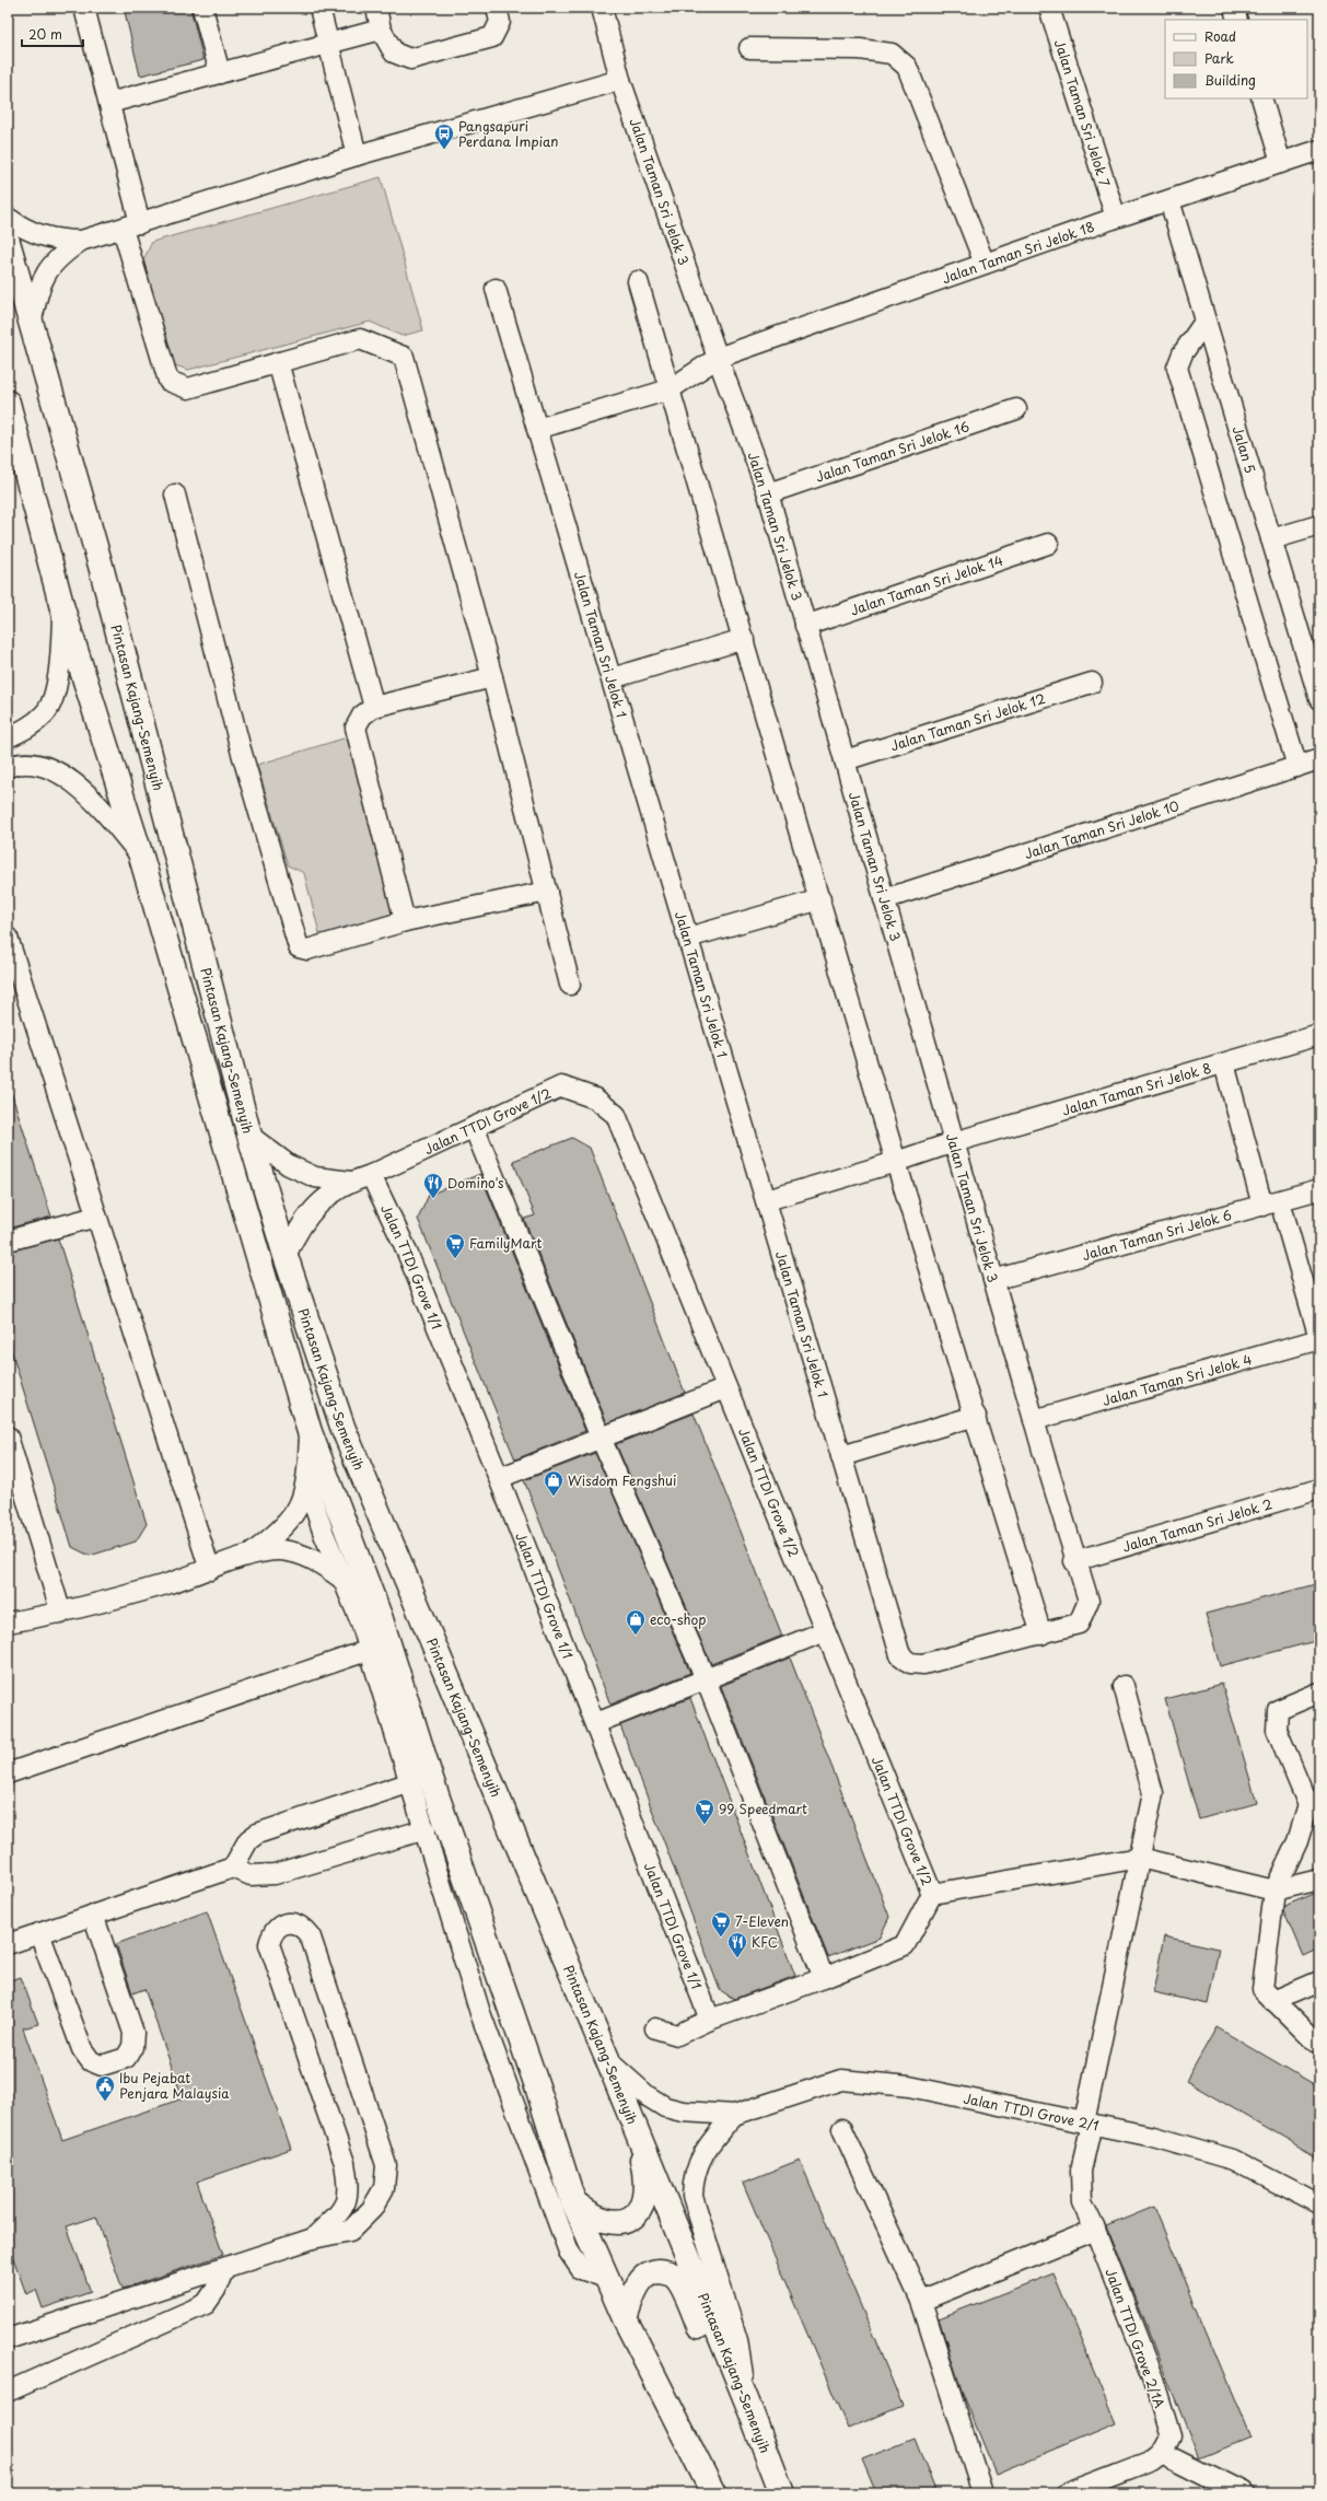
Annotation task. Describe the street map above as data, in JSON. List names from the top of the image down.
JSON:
{
  "streets": {
    "highway": ["Pintasan Kajang-Semenyih"],
    "street": [
      "Jalan Taman Sri Jelok 7",
      "Jalan Taman Sri Jelok 3",
      "Jalan Taman Sri Jelok 18",
      "Jalan 5",
      "Jalan Taman Sri Jelok 16",
      "Jalan Taman Sri Jelok 14",
      "Jalan Taman Sri Jelok 1",
      "Jalan Taman Sri Jelok 12",
      "Jalan Taman Sri Jelok 10",
      "Jalan Taman Sri Jelok 8",
      "Jalan TTDI Grove 1/2",
      "Jalan Taman Sri Jelok 6",
      "Jalan TTDI Grove 1/1",
      "Jalan Taman Sri Jelok 4",
      "Jalan Taman Sri Jelok 2",
      "Jalan TTDI Grove 2/1",
      "Jalan TTDI Grove 2/1A"
    ]
  },
  "crossings": [
    ["Jalan Taman Sri Jelok 7", "Jalan Taman Sri Jelok 18"],
    ["Jalan Taman Sri Jelok 3", "Jalan Taman Sri Jelok 18"],
    ["Jalan Taman Sri Jelok 3", "Jalan Taman Sri Jelok 16"],
    ["Jalan Taman Sri Jelok 3", "Jalan Taman Sri Jelok 14"],
    ["Jalan Taman Sri Jelok 3", "Jalan Taman Sri Jelok 1"],
    ["Jalan Taman Sri Jelok 3", "Jalan Taman Sri Jelok 12"],
    ["Jalan Taman Sri Jelok 3", "Jalan Taman Sri Jelok 10"],
    ["Jalan Taman Sri Jelok 3", "Jalan Taman Sri Jelok 8"],
    ["Jalan Taman Sri Jelok 3", "Jalan Taman Sri Jelok 6"],
    ["Jalan Taman Sri Jelok 3", "Jalan Taman Sri Jelok 4"],
    ["Jalan Taman Sri Jelok 3", "Jalan Taman Sri Jelok 2"],
    ["Jalan Taman Sri Jelok 18", "Jalan 5"],
    ["Jalan Taman Sri Jelok 18", "Jalan Taman Sri Jelok 1"],
    ["Jalan Taman Sri Jelok 1", "Jalan Taman Sri Jelok 8"],
    ["Pintasan Kajang-Semenyih", "Jalan TTDI Grove 2/1"],
    ["Jalan TTDI Grove 1/2", "Jalan TTDI Grove 1/1"],
    ["Jalan TTDI Grove 2/1", "Jalan TTDI Grove 2/1A"]
  ],
  "places": {
    "bus stop": ["Pangsapuri Perdana Impian"],
    "restaurant": ["Domino's", "KFC"],
    "supermarket": ["FamilyMart", "99 Speedmart", "7-Eleven"],
    "shop": ["Wisdom Fengshui", "eco-shop"],
    "public building": ["Ibu Pejabat Penjara Malaysia"]
  },
  "legend": ["Road", "Park", "Building"],
  "scale_bar": "20 m"
}
